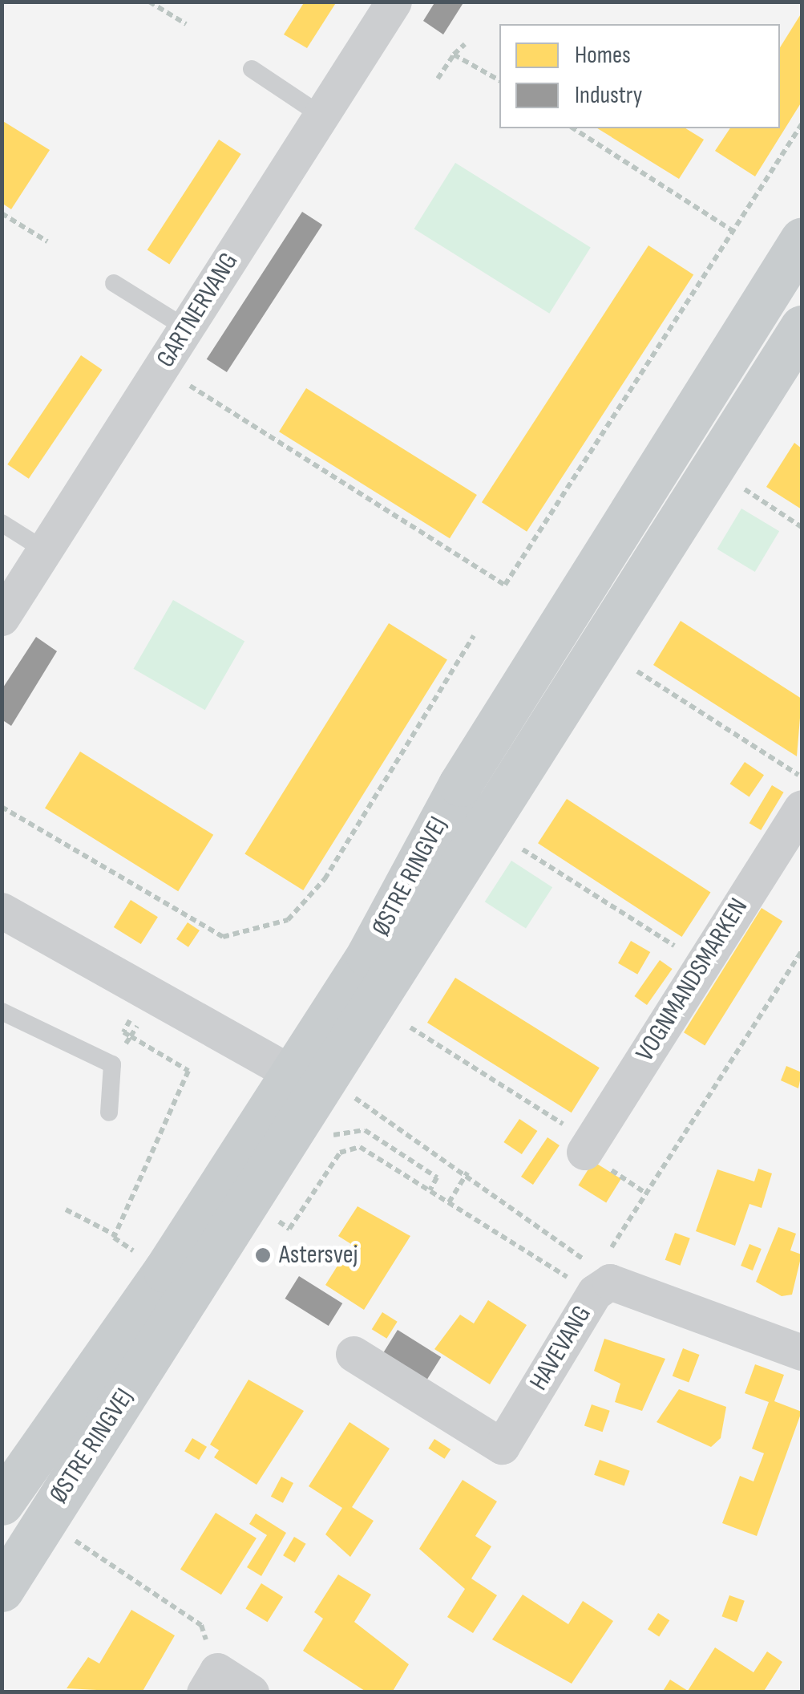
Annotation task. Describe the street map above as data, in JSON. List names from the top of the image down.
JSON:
{
  "streets": {
    "main road": ["ØSTRE RINGVEJ"],
    "street": ["GARTNERVANG", "VOGNMANDSMARKEN", "HAVEVANG"]
  },
  "places": ["Astersvej"],
  "legend": ["Homes", "Industry"]
}
